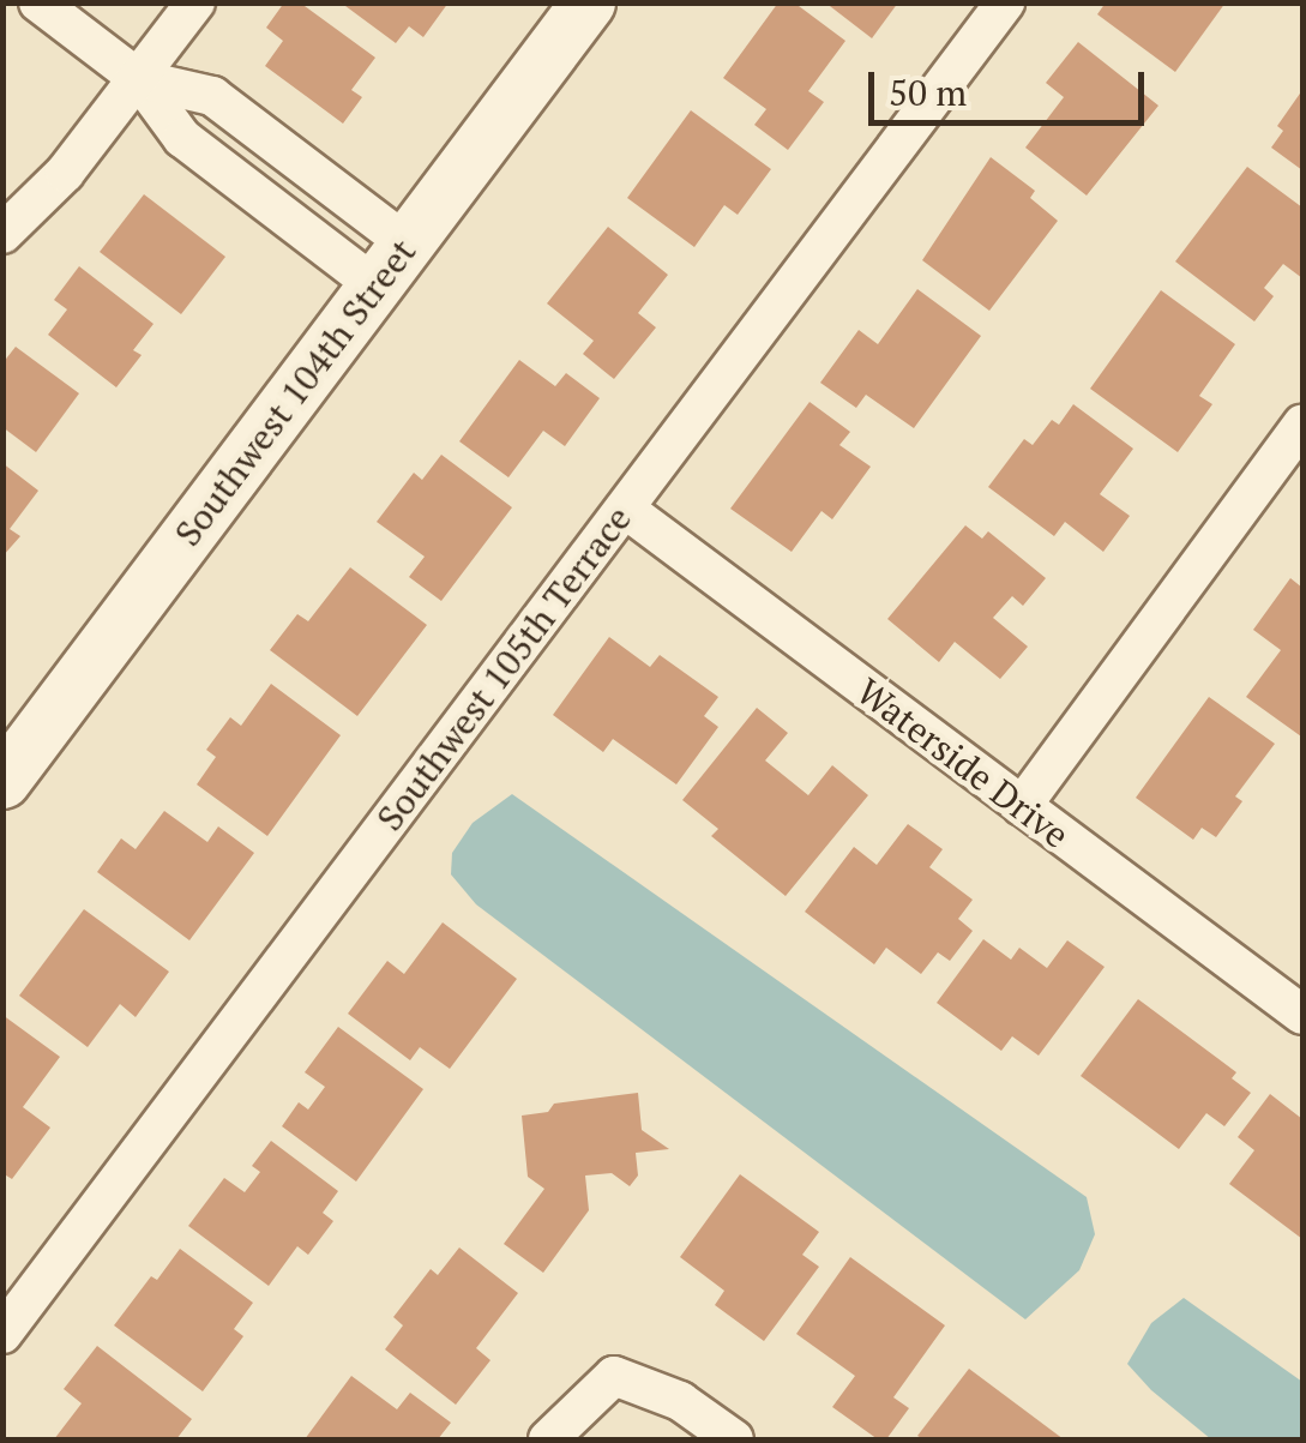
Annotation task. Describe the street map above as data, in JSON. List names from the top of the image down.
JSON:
{
  "streets": {
    "main road": ["Southwest 104th Street"],
    "street": ["Southwest 105th Terrace", "Waterside Drive"]
  },
  "crossings": [
    ["Southwest 105th Terrace", "Waterside Drive"]
  ],
  "scale_bar": "50 m"
}
